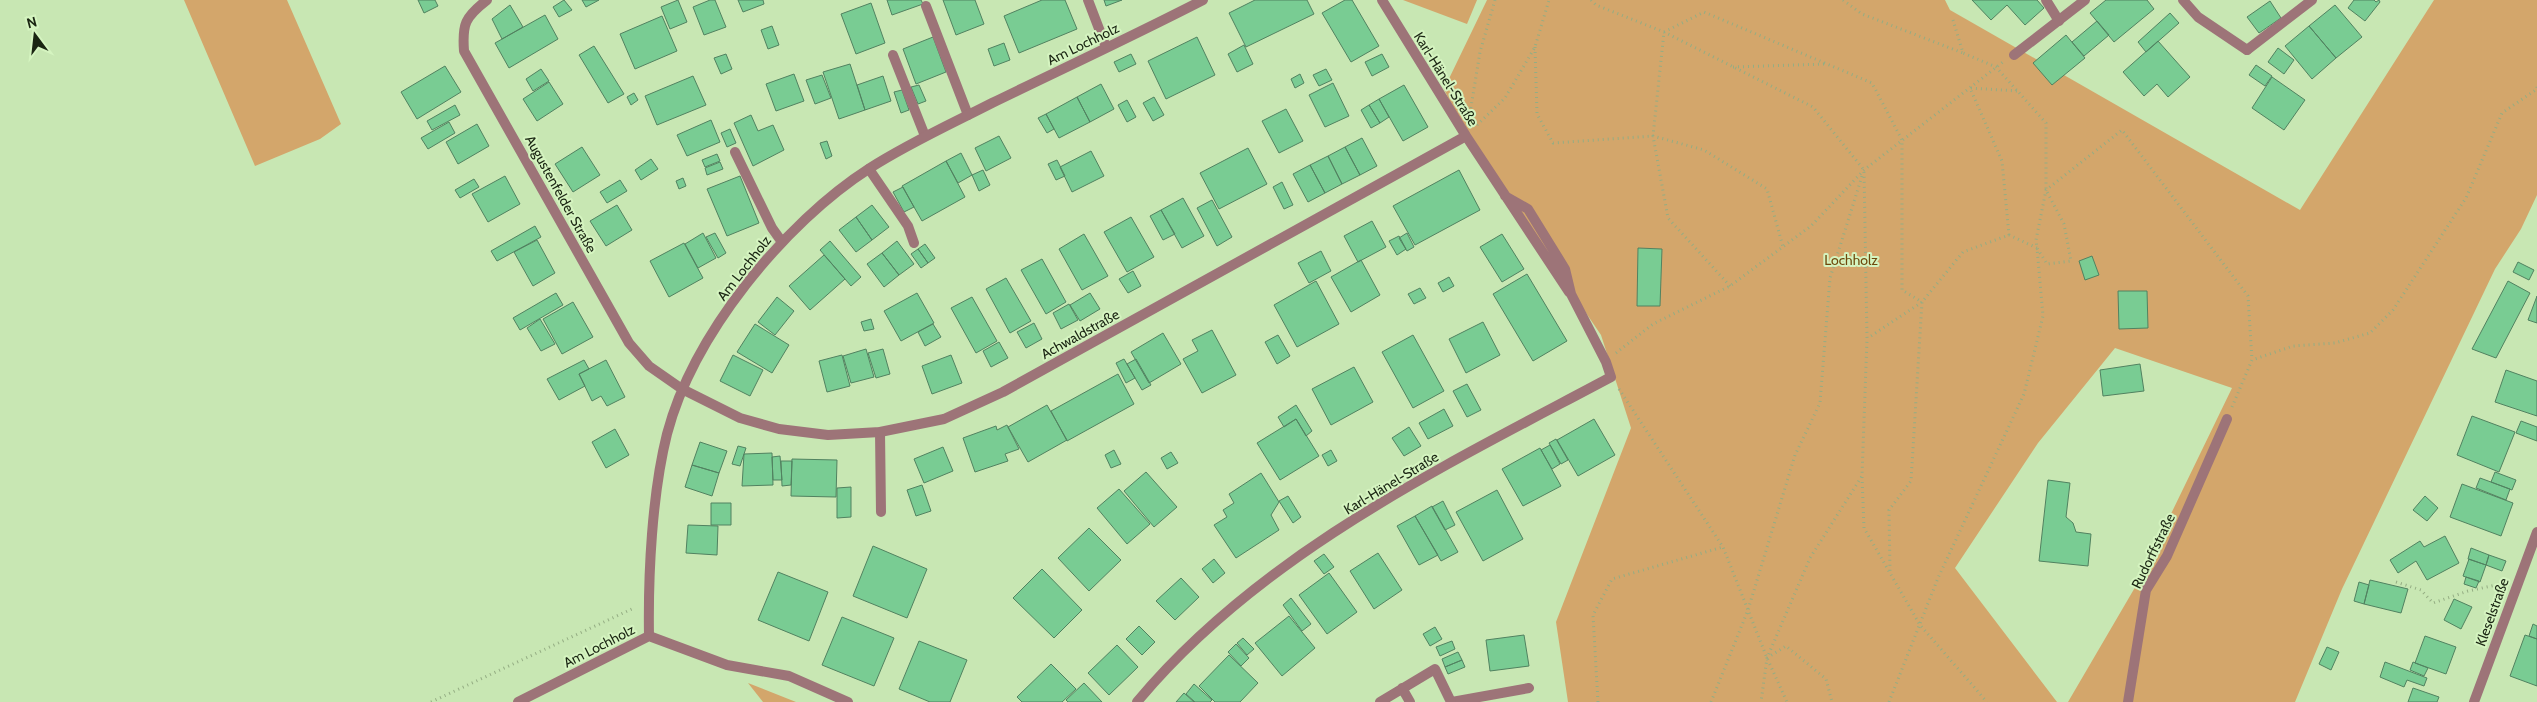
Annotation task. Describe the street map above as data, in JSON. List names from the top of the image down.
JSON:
{
  "streets": {
    "street": [
      "Am Lochholz",
      "Karl-Hänel-Straße",
      "Augustenfelder Straße",
      "Achwaldstraße",
      "Rudorffstraße",
      "Kleselstraße"
    ]
  },
  "crossings": [
    ["Am Lochholz", "Augustenfelder Straße"],
    ["Am Lochholz", "Achwaldstraße"],
    ["Karl-Hänel-Straße", "Achwaldstraße"],
    ["Augustenfelder Straße", "Achwaldstraße"]
  ],
  "parks": ["Lochholz"],
  "north": "top"
}
